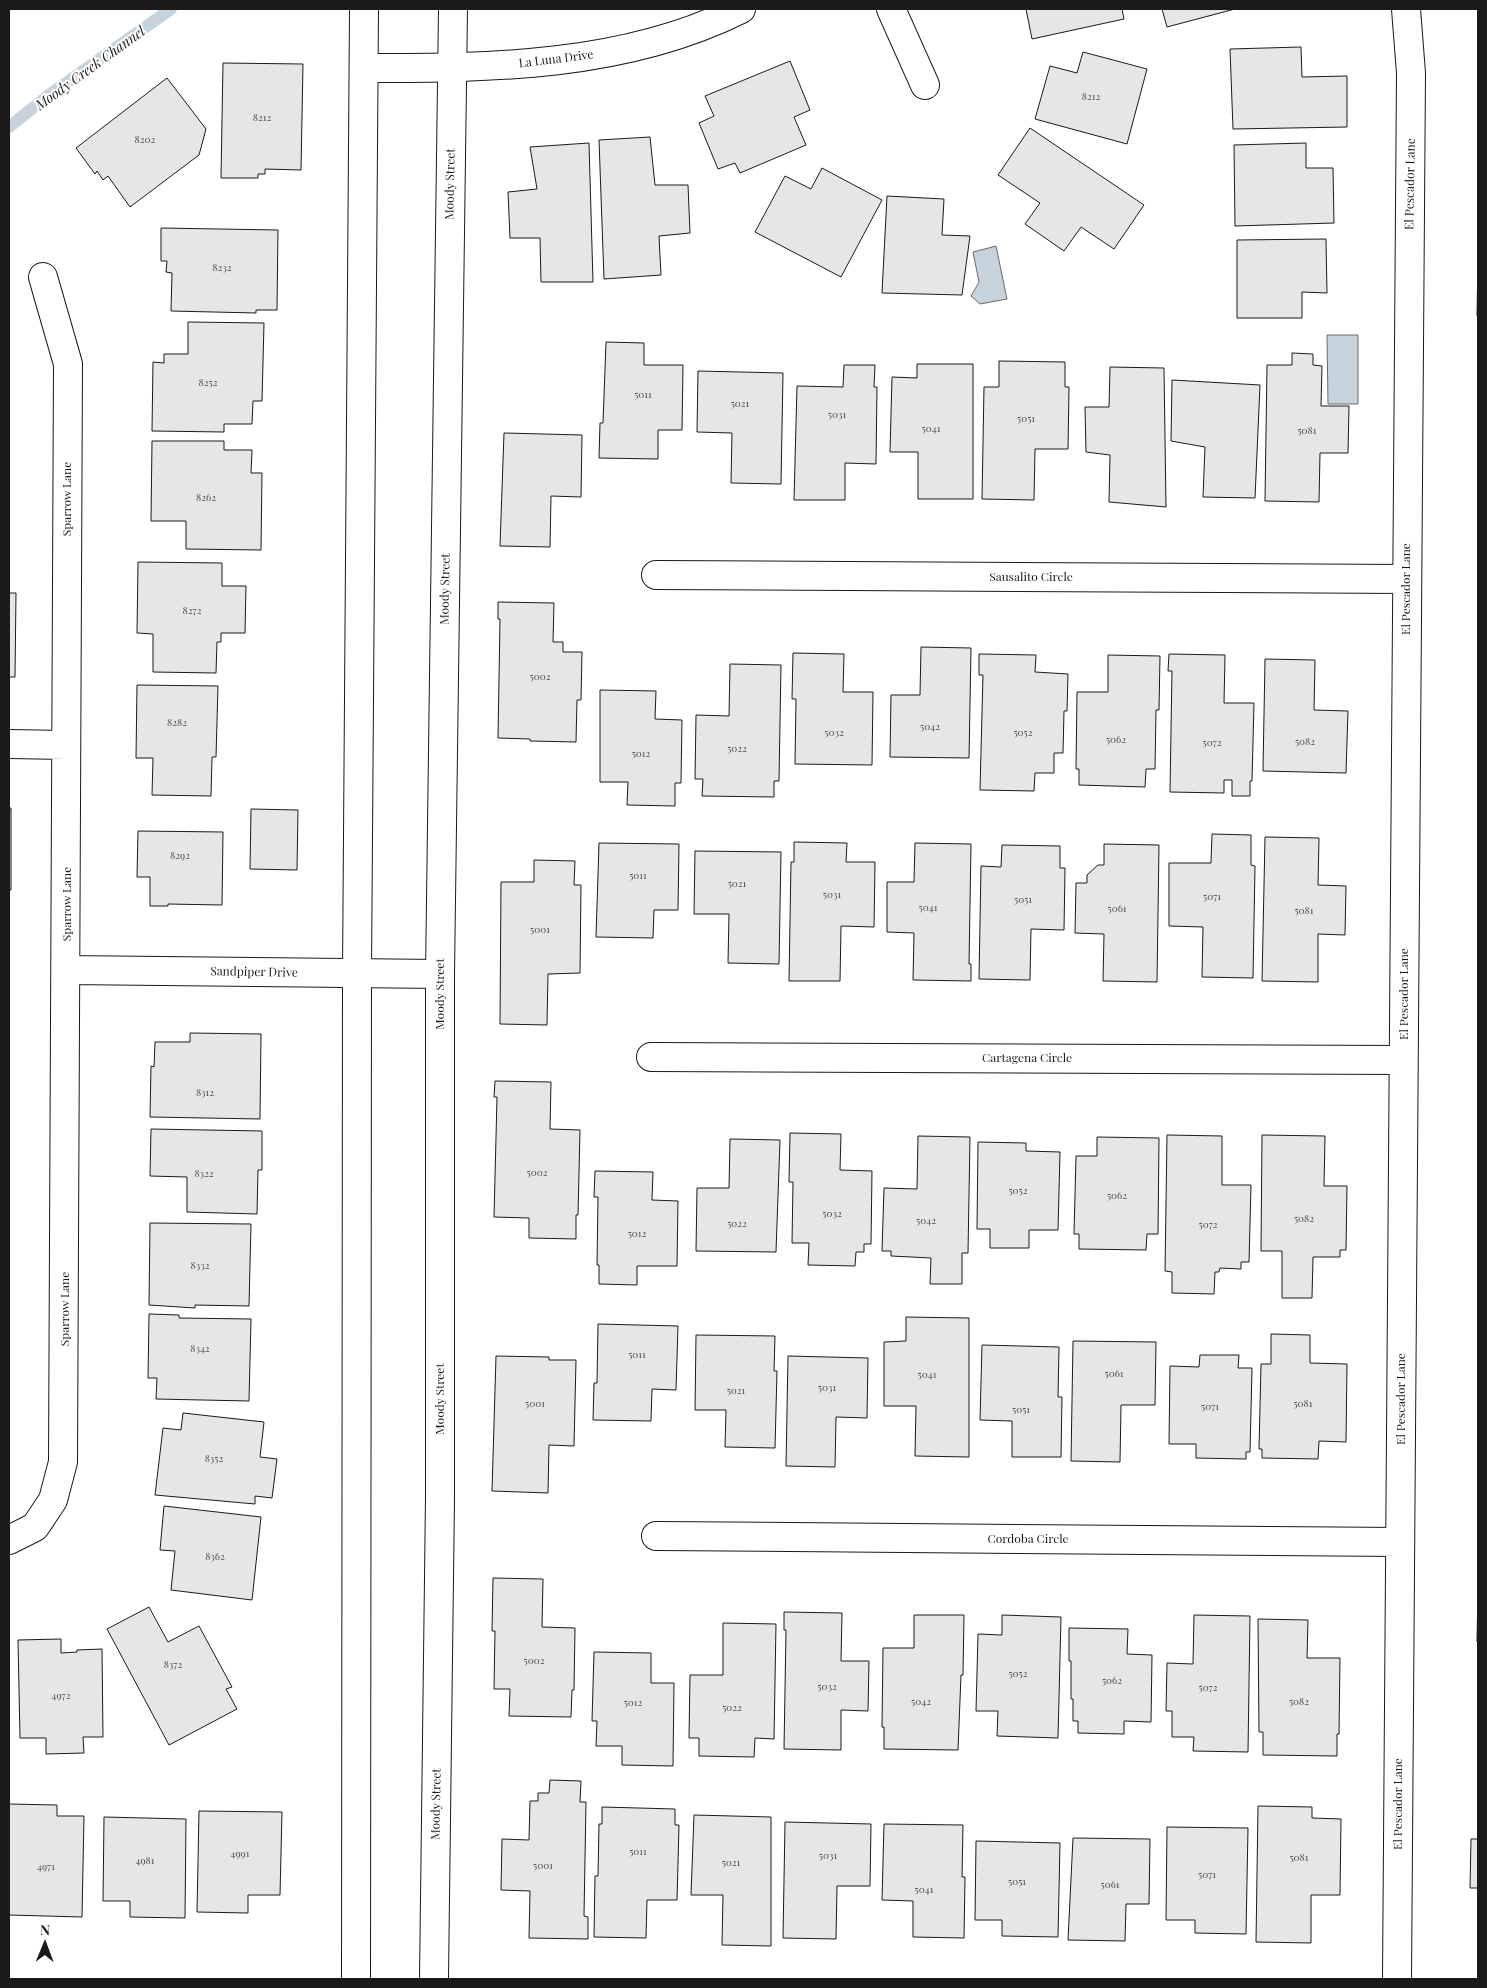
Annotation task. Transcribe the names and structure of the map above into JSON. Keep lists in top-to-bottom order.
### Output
{
  "streets": {
    "street": [
      "La Luna Drive",
      "Moody Street",
      "El Pescador Lane",
      "Sparrow Lane",
      "Sausalito Circle",
      "Sandpiper Drive",
      "Cartagena Circle",
      "Cordoba Circle"
    ]
  },
  "crossings": [
    ["La Luna Drive", "Moody Street"],
    ["Moody Street", "Sandpiper Drive"],
    ["El Pescador Lane", "Sausalito Circle"],
    ["El Pescador Lane", "Cartagena Circle"],
    ["El Pescador Lane", "Cordoba Circle"],
    ["Sparrow Lane", "Sandpiper Drive"]
  ],
  "water": ["Moody Creek Channel"],
  "house_numbers": [
    "8212",
    "8212",
    "8202",
    "8232",
    "8252",
    "5011",
    "5021",
    "5031",
    "5051",
    "5041",
    "5081",
    "8262",
    "8272",
    "5002",
    "8282",
    "5042",
    "5032",
    "5052",
    "5062",
    "5082",
    "5072",
    "5022",
    "5012",
    "8292",
    "5011",
    "5021",
    "5031",
    "5071",
    "5051",
    "5041",
    "5061",
    "5081",
    "5001",
    "8312",
    "5002",
    "8322",
    "5052",
    "5062",
    "5032",
    "5082",
    "5042",
    "5022",
    "5072",
    "5012",
    "8332",
    "8342",
    "5011",
    "5061",
    "5041",
    "5031",
    "5021",
    "5001",
    "5081",
    "5071",
    "5051",
    "8352",
    "8362",
    "5002",
    "8372",
    "5052",
    "5062",
    "5032",
    "5072",
    "4972",
    "5042",
    "5082",
    "5012",
    "5022",
    "5011",
    "4991",
    "5031",
    "5081",
    "4981",
    "5021",
    "5001",
    "4971",
    "5071",
    "5051",
    "5061",
    "5041"
  ],
  "north": "top"
}
